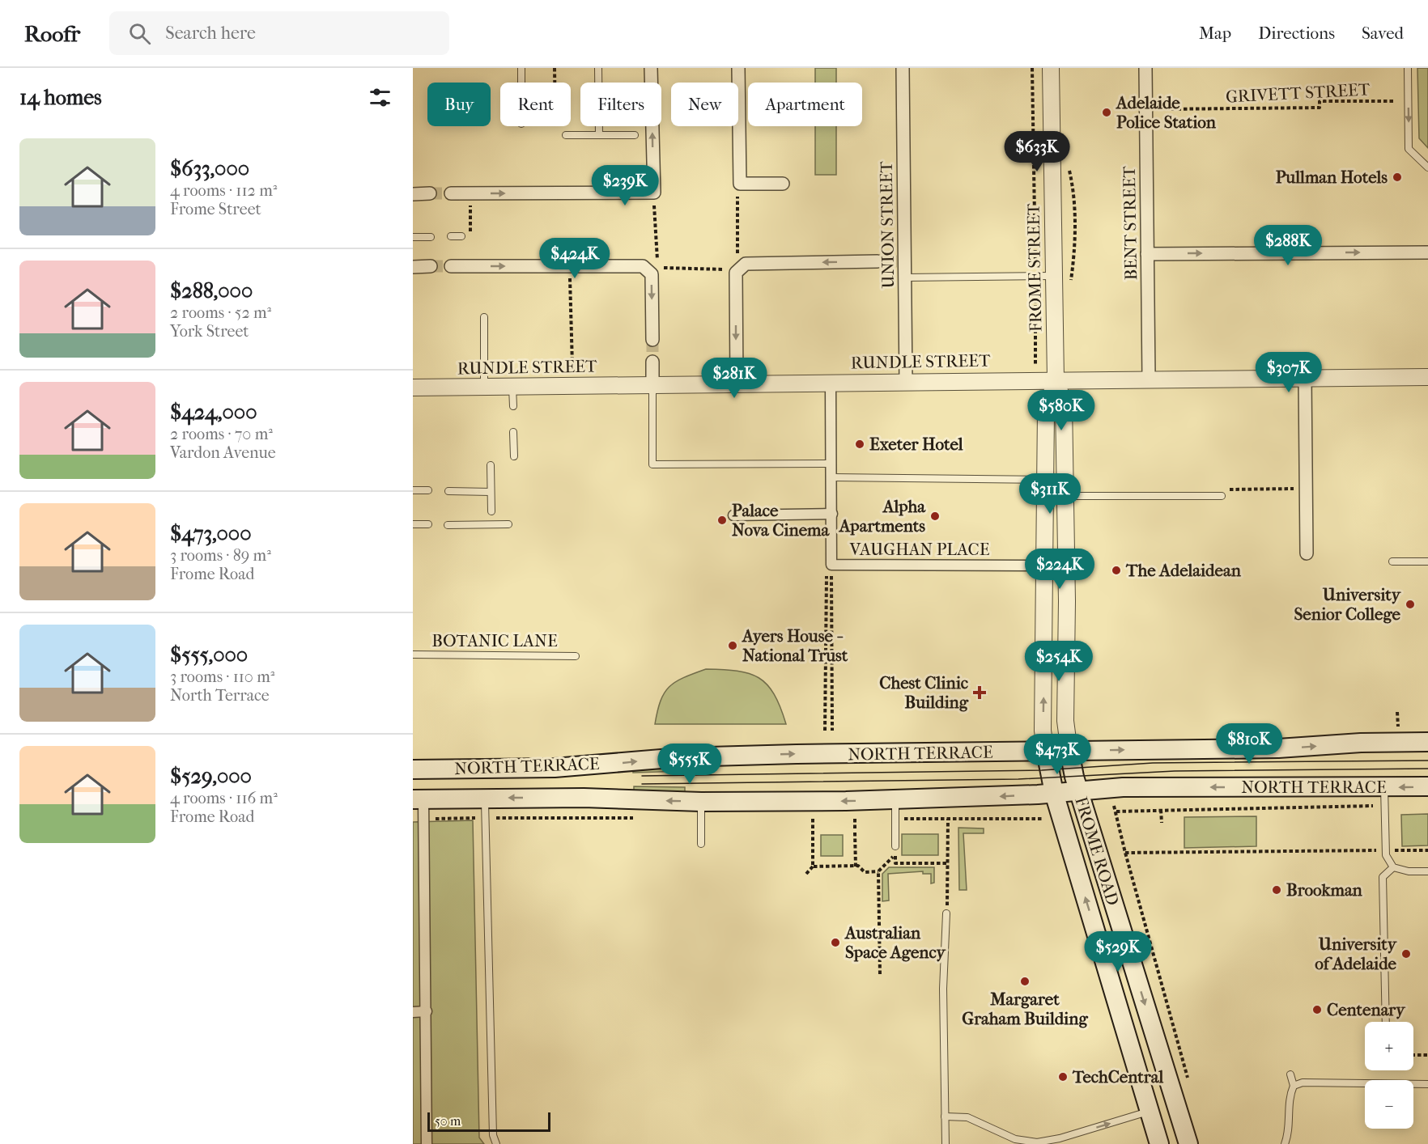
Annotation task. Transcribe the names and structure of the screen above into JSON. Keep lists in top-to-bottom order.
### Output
{
  "streets": {
    "main road": ["NORTH TERRACE", "FROME ROAD"],
    "street": [
      "BENT STREET",
      "UNION STREET",
      "FROME STREET",
      "RUNDLE STREET",
      "VAUGHAN PLACE"
    ],
    "lane": ["BOTANIC LANE"],
    "path": ["GRIVETT STREET"]
  },
  "crossings": [
    ["GRIVETT STREET", "BENT STREET"],
    ["BENT STREET", "RUNDLE STREET"],
    ["UNION STREET", "RUNDLE STREET"],
    ["FROME STREET", "RUNDLE STREET"],
    ["FROME STREET", "VAUGHAN PLACE"],
    ["FROME STREET", "NORTH TERRACE"],
    ["FROME STREET", "FROME ROAD"],
    ["RUNDLE STREET", "VAUGHAN PLACE"],
    ["NORTH TERRACE", "FROME ROAD"]
  ],
  "places": {
    "other": [
      "Adelaide Police Station",
      "Pullman Hotels",
      "Exeter Hotel",
      "Alpha Apartments",
      "Palace Nova Cinema",
      "The Adelaidean",
      "University Senior College",
      "Ayers House - National Trust",
      "Brookman",
      "Australian Space Agency",
      "University of Adelaide",
      "Margaret Graham Building",
      "Centenary",
      "TechCentral"
    ],
    "health": ["Chest Clinic Building"]
  },
  "scale_bar": "50 m",
  "page": {
    "header": "Roofr",
    "search": "Search here",
    "nav": ["Map", "Directions", "Saved"],
    "heading": "14 homes",
    "chip": [
      "Buy",
      "Rent",
      "Filters",
      "New",
      "Apartment"
    ],
    "list": [
      {
        "name": "$633,000",
        "note": "4 rooms · 112 m² · Frome Street"
      },
      {
        "name": "$288,000",
        "note": "2 rooms · 52 m² · York Street"
      },
      {
        "name": "$424,000",
        "note": "2 rooms · 70 m² · Vardon Avenue"
      },
      {
        "name": "$473,000",
        "note": "3 rooms · 89 m² · Frome Road"
      },
      {
        "name": "$555,000",
        "note": "3 rooms · 110 m² · North Terrace"
      },
      {
        "name": "$529,000",
        "note": "4 rooms · 116 m² · Frome Road"
      }
    ],
    "price": [
      "$633K",
      "$239K",
      "$288K",
      "$424K",
      "$307K",
      "$281K",
      "$580K",
      "$311K",
      "$224K",
      "$254K",
      "$810K",
      "$473K",
      "$555K",
      "$529K"
    ],
    "map_buttons": ["+", "−"],
    "scale": "50 m"
  }
}
